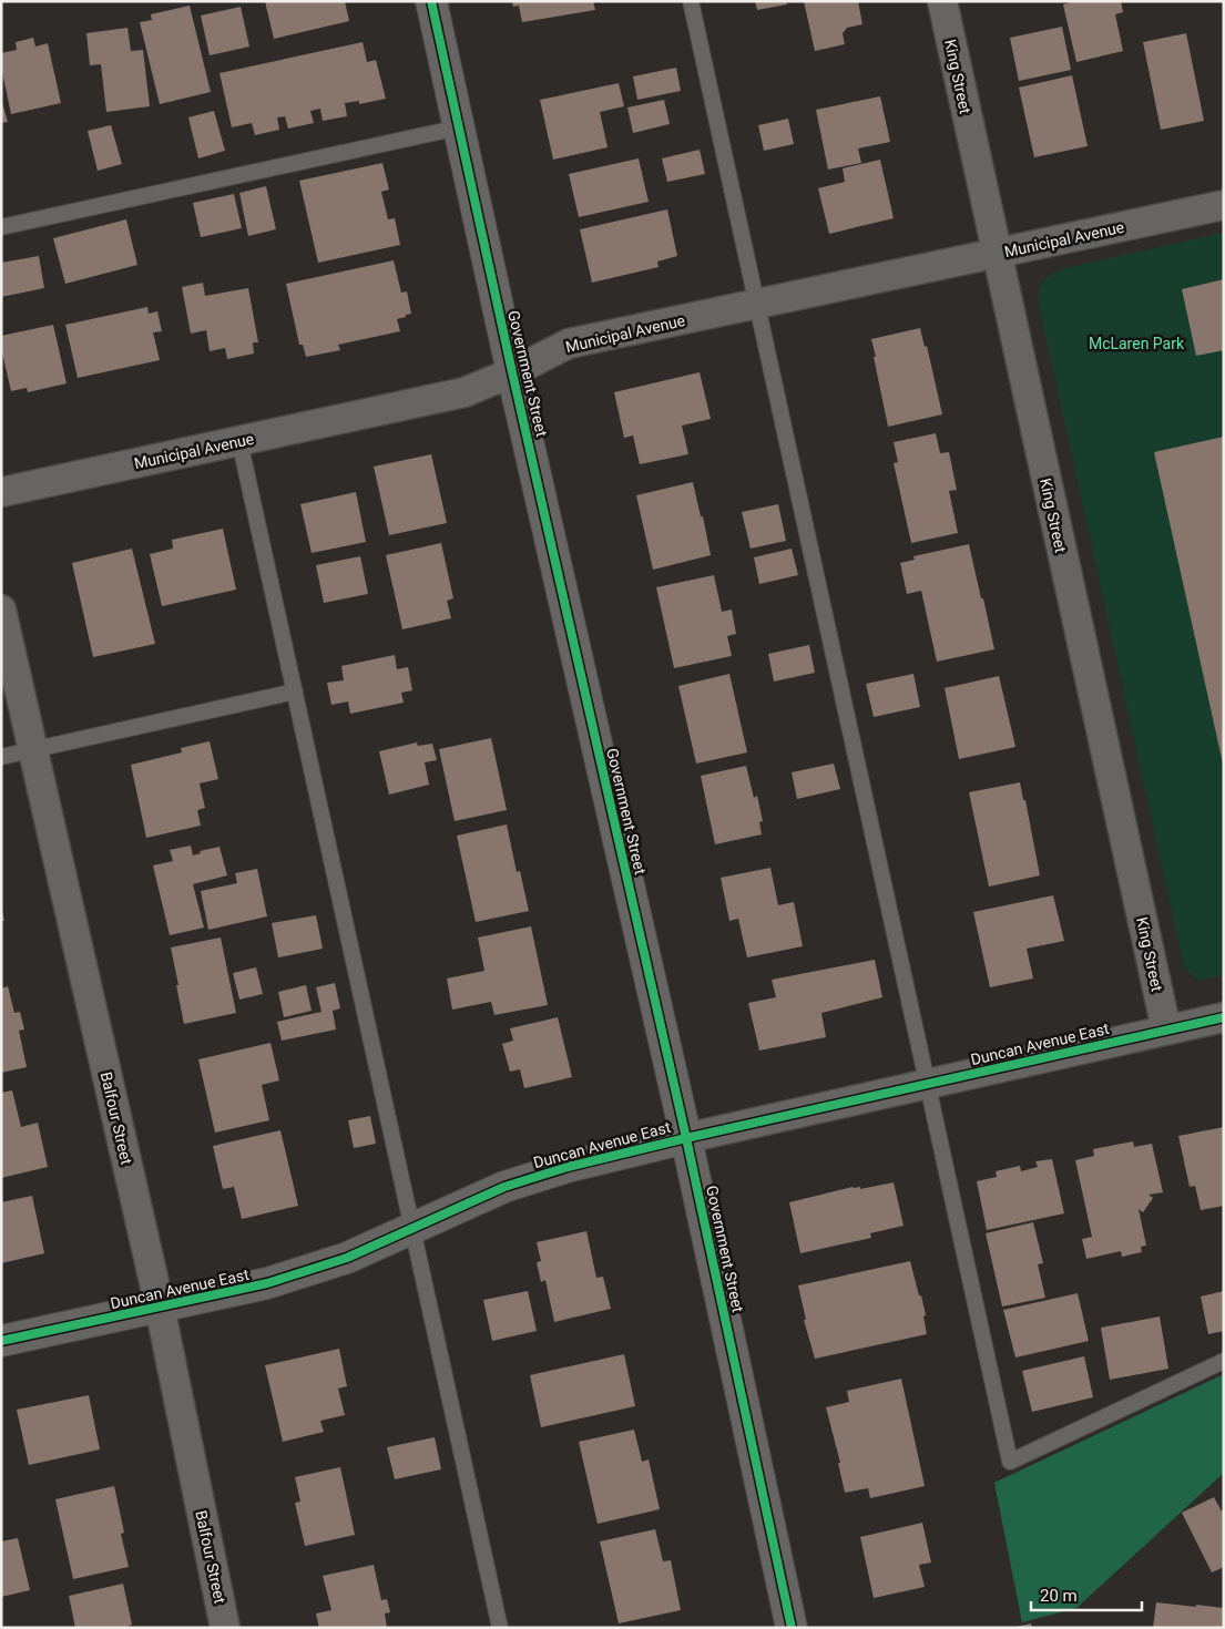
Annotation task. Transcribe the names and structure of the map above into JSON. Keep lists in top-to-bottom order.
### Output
{
  "streets": {
    "street": [
      "King Street",
      "Municipal Avenue",
      "Government Street",
      "Duncan Avenue East",
      "Balfour Street"
    ]
  },
  "crossings": [
    ["King Street", "Municipal Avenue"],
    ["King Street", "Duncan Avenue East"],
    ["Municipal Avenue", "Government Street"],
    ["Government Street", "Duncan Avenue East"],
    ["Duncan Avenue East", "Balfour Street"]
  ],
  "parks": ["McLaren Park"],
  "scale_bar": "20 m"
}
